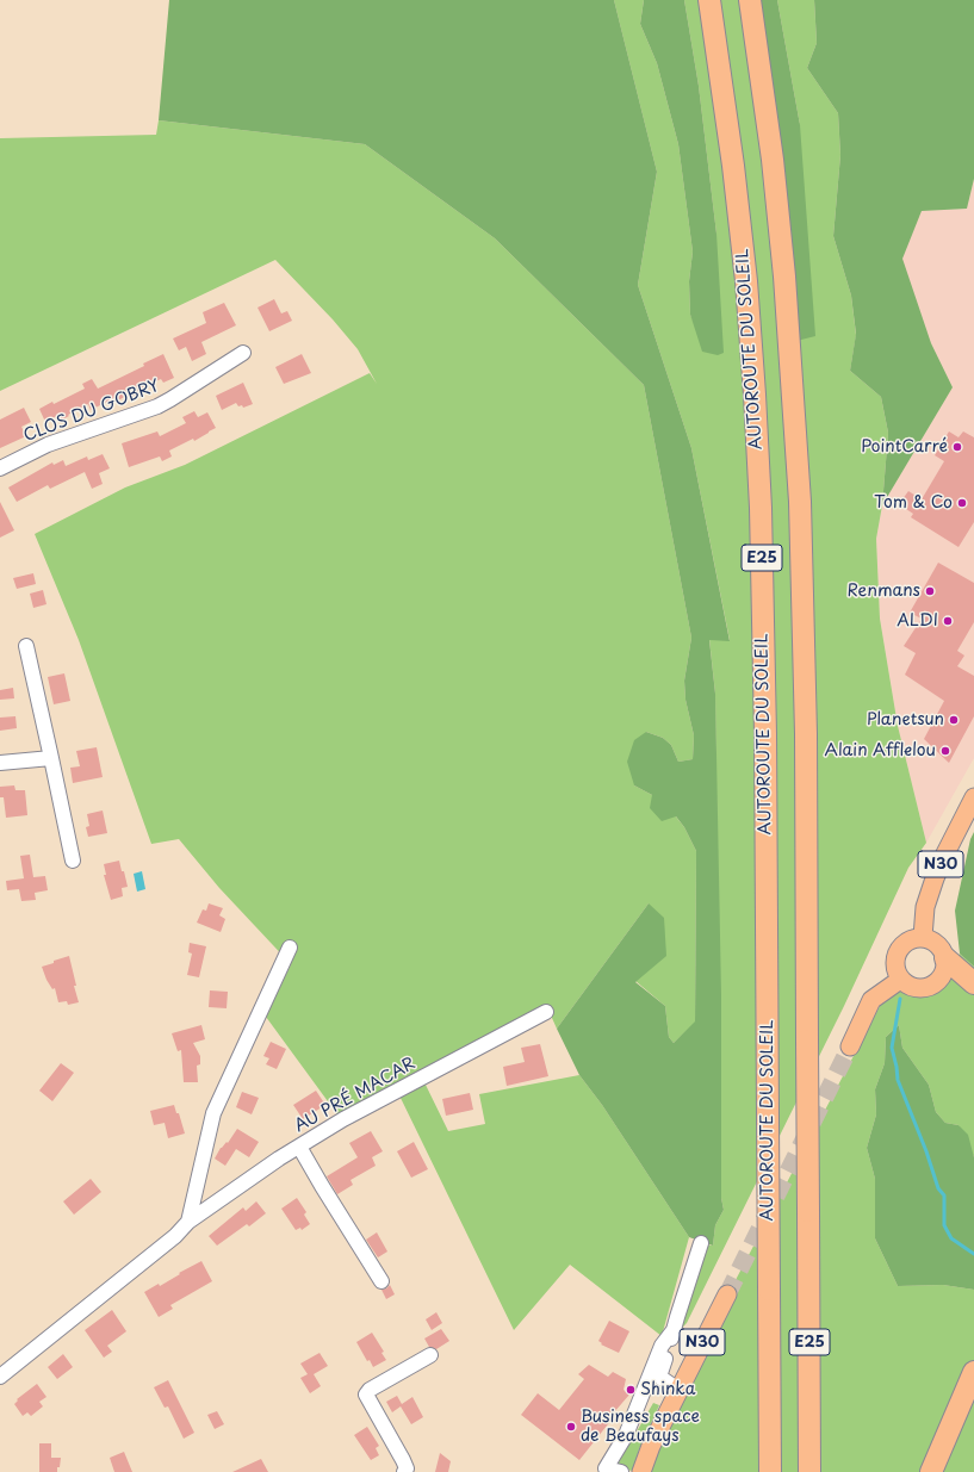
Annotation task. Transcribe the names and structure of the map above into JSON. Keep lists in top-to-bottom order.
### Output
{
  "streets": {
    "highway": ["AUTOROUTE DU SOLEIL", "E25"],
    "main road": ["N30"],
    "street": ["CLOS DU GOBRY", "AU PRÉ MACAR"]
  },
  "places": [
    "PointCarré",
    "Tom & Co",
    "Renmans",
    "ALDI",
    "Planetsun",
    "Alain Afflelou",
    "Shinka",
    "Business space de Beaufays"
  ]
}
